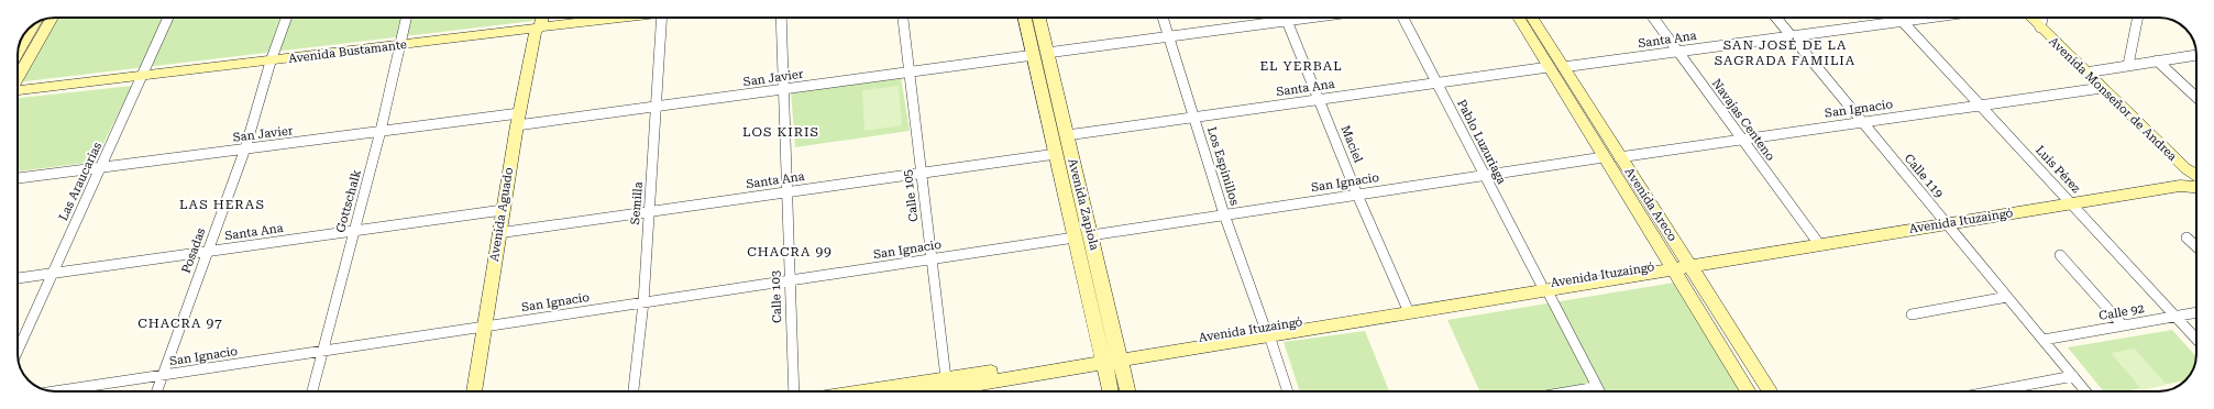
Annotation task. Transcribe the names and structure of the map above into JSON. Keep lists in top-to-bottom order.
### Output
{
  "streets": {
    "main road": [
      "Avenida Bustamante",
      "Avenida Monseñor de Andrea",
      "Avenida Zapiola",
      "Avenida Areco",
      "Avenida Aguado",
      "Avenida Ituzaingó"
    ],
    "street": [
      "Santa Ana",
      "San Javier",
      "San Ignacio",
      "Navajas Centeno",
      "Pablo Luzuriaga",
      "Maciel",
      "Los Espinillos",
      "Luis Pérez",
      "Calle 119",
      "Las Araucarias",
      "Calle 105",
      "Gottschalk",
      "Semilla",
      "Posadas",
      "Calle 103",
      "Calle 92"
    ]
  },
  "crossings": [
    ["Santa Ana", "Navajas Centeno"],
    ["Santa Ana", "Pablo Luzuriaga"],
    ["Santa Ana", "Maciel"],
    ["Santa Ana", "Los Espinillos"],
    ["Santa Ana", "Luis Pérez"],
    ["Santa Ana", "Calle 119"],
    ["Santa Ana", "Las Araucarias"],
    ["Santa Ana", "Calle 105"],
    ["Santa Ana", "Gottschalk"],
    ["Santa Ana", "Semilla"],
    ["Santa Ana", "Avenida Zapiola"],
    ["Santa Ana", "Avenida Areco"],
    ["Santa Ana", "Avenida Aguado"],
    ["Santa Ana", "Posadas"],
    ["Santa Ana", "Calle 103"],
    ["Avenida Bustamante", "Las Araucarias"],
    ["Avenida Bustamante", "Gottschalk"],
    ["Avenida Bustamante", "Avenida Aguado"],
    ["Avenida Bustamante", "Posadas"],
    ["San Javier", "Maciel"],
    ["San Javier", "Los Espinillos"],
    ["San Javier", "Las Araucarias"],
    ["San Javier", "Calle 105"],
    ["San Javier", "Gottschalk"],
    ["San Javier", "Semilla"],
    ["San Javier", "Avenida Zapiola"],
    ["San Javier", "Avenida Aguado"],
    ["San Javier", "Posadas"],
    ["San Javier", "Calle 103"],
    ["Avenida Monseñor de Andrea", "San Ignacio"],
    ["Avenida Monseñor de Andrea", "Avenida Ituzaingó"],
    ["San Ignacio", "Navajas Centeno"],
    ["San Ignacio", "Pablo Luzuriaga"],
    ["San Ignacio", "Maciel"],
    ["San Ignacio", "Los Espinillos"],
    ["San Ignacio", "Luis Pérez"],
    ["San Ignacio", "Calle 119"],
    ["San Ignacio", "Calle 105"],
    ["San Ignacio", "Gottschalk"],
    ["San Ignacio", "Semilla"],
    ["San Ignacio", "Avenida Zapiola"],
    ["San Ignacio", "Avenida Areco"],
    ["San Ignacio", "Avenida Aguado"],
    ["San Ignacio", "Posadas"],
    ["San Ignacio", "Calle 103"],
    ["Navajas Centeno", "Avenida Ituzaingó"],
    ["Pablo Luzuriaga", "Avenida Ituzaingó"],
    ["Maciel", "Avenida Ituzaingó"],
    ["Los Espinillos", "Avenida Ituzaingó"],
    ["Luis Pérez", "Avenida Ituzaingó"],
    ["Luis Pérez", "Calle 92"],
    ["Calle 119", "Avenida Ituzaingó"],
    ["Calle 119", "Calle 92"],
    ["Calle 105", "Avenida Ituzaingó"],
    ["Avenida Zapiola", "Avenida Ituzaingó"],
    ["Avenida Areco", "Avenida Ituzaingó"]
  ],
  "districts": [
    "SAN JOSÉ DE LA SAGRADA FAMILIA",
    "EL YERBAL",
    "LOS KIRIS",
    "LAS HERAS",
    "CHACRA 99",
    "CHACRA 97"
  ]
}
